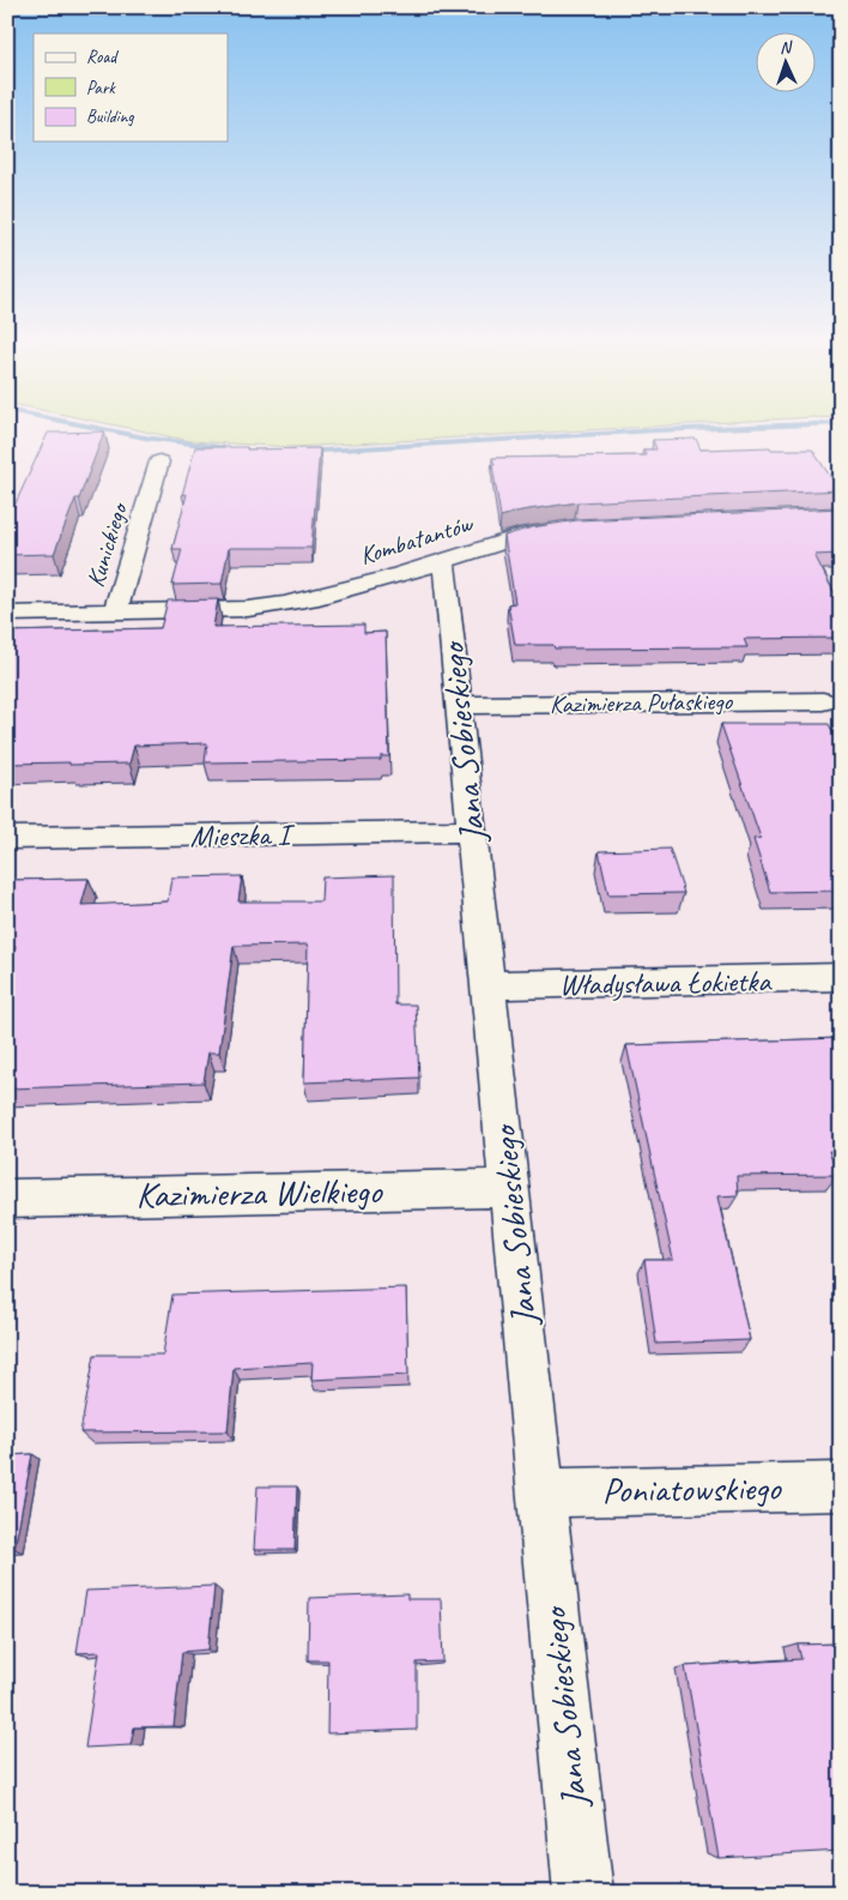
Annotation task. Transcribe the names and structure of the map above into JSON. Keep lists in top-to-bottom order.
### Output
{
  "streets": {
    "street": [
      "Kombatantów",
      "Kunickiego",
      "Kazimierza Pułaskiego",
      "Jana Sobieskiego",
      "Mieszka I",
      "Władysława Łokietka",
      "Kazimierza Wielkiego",
      "Poniatowskiego"
    ]
  },
  "crossings": [
    ["Kombatantów", "Kunickiego"],
    ["Kombatantów", "Jana Sobieskiego"],
    ["Kazimierza Pułaskiego", "Jana Sobieskiego"],
    ["Jana Sobieskiego", "Mieszka I"],
    ["Jana Sobieskiego", "Władysława Łokietka"],
    ["Jana Sobieskiego", "Kazimierza Wielkiego"],
    ["Jana Sobieskiego", "Poniatowskiego"]
  ],
  "legend": ["Road", "Park", "Building"],
  "north": "top"
}
